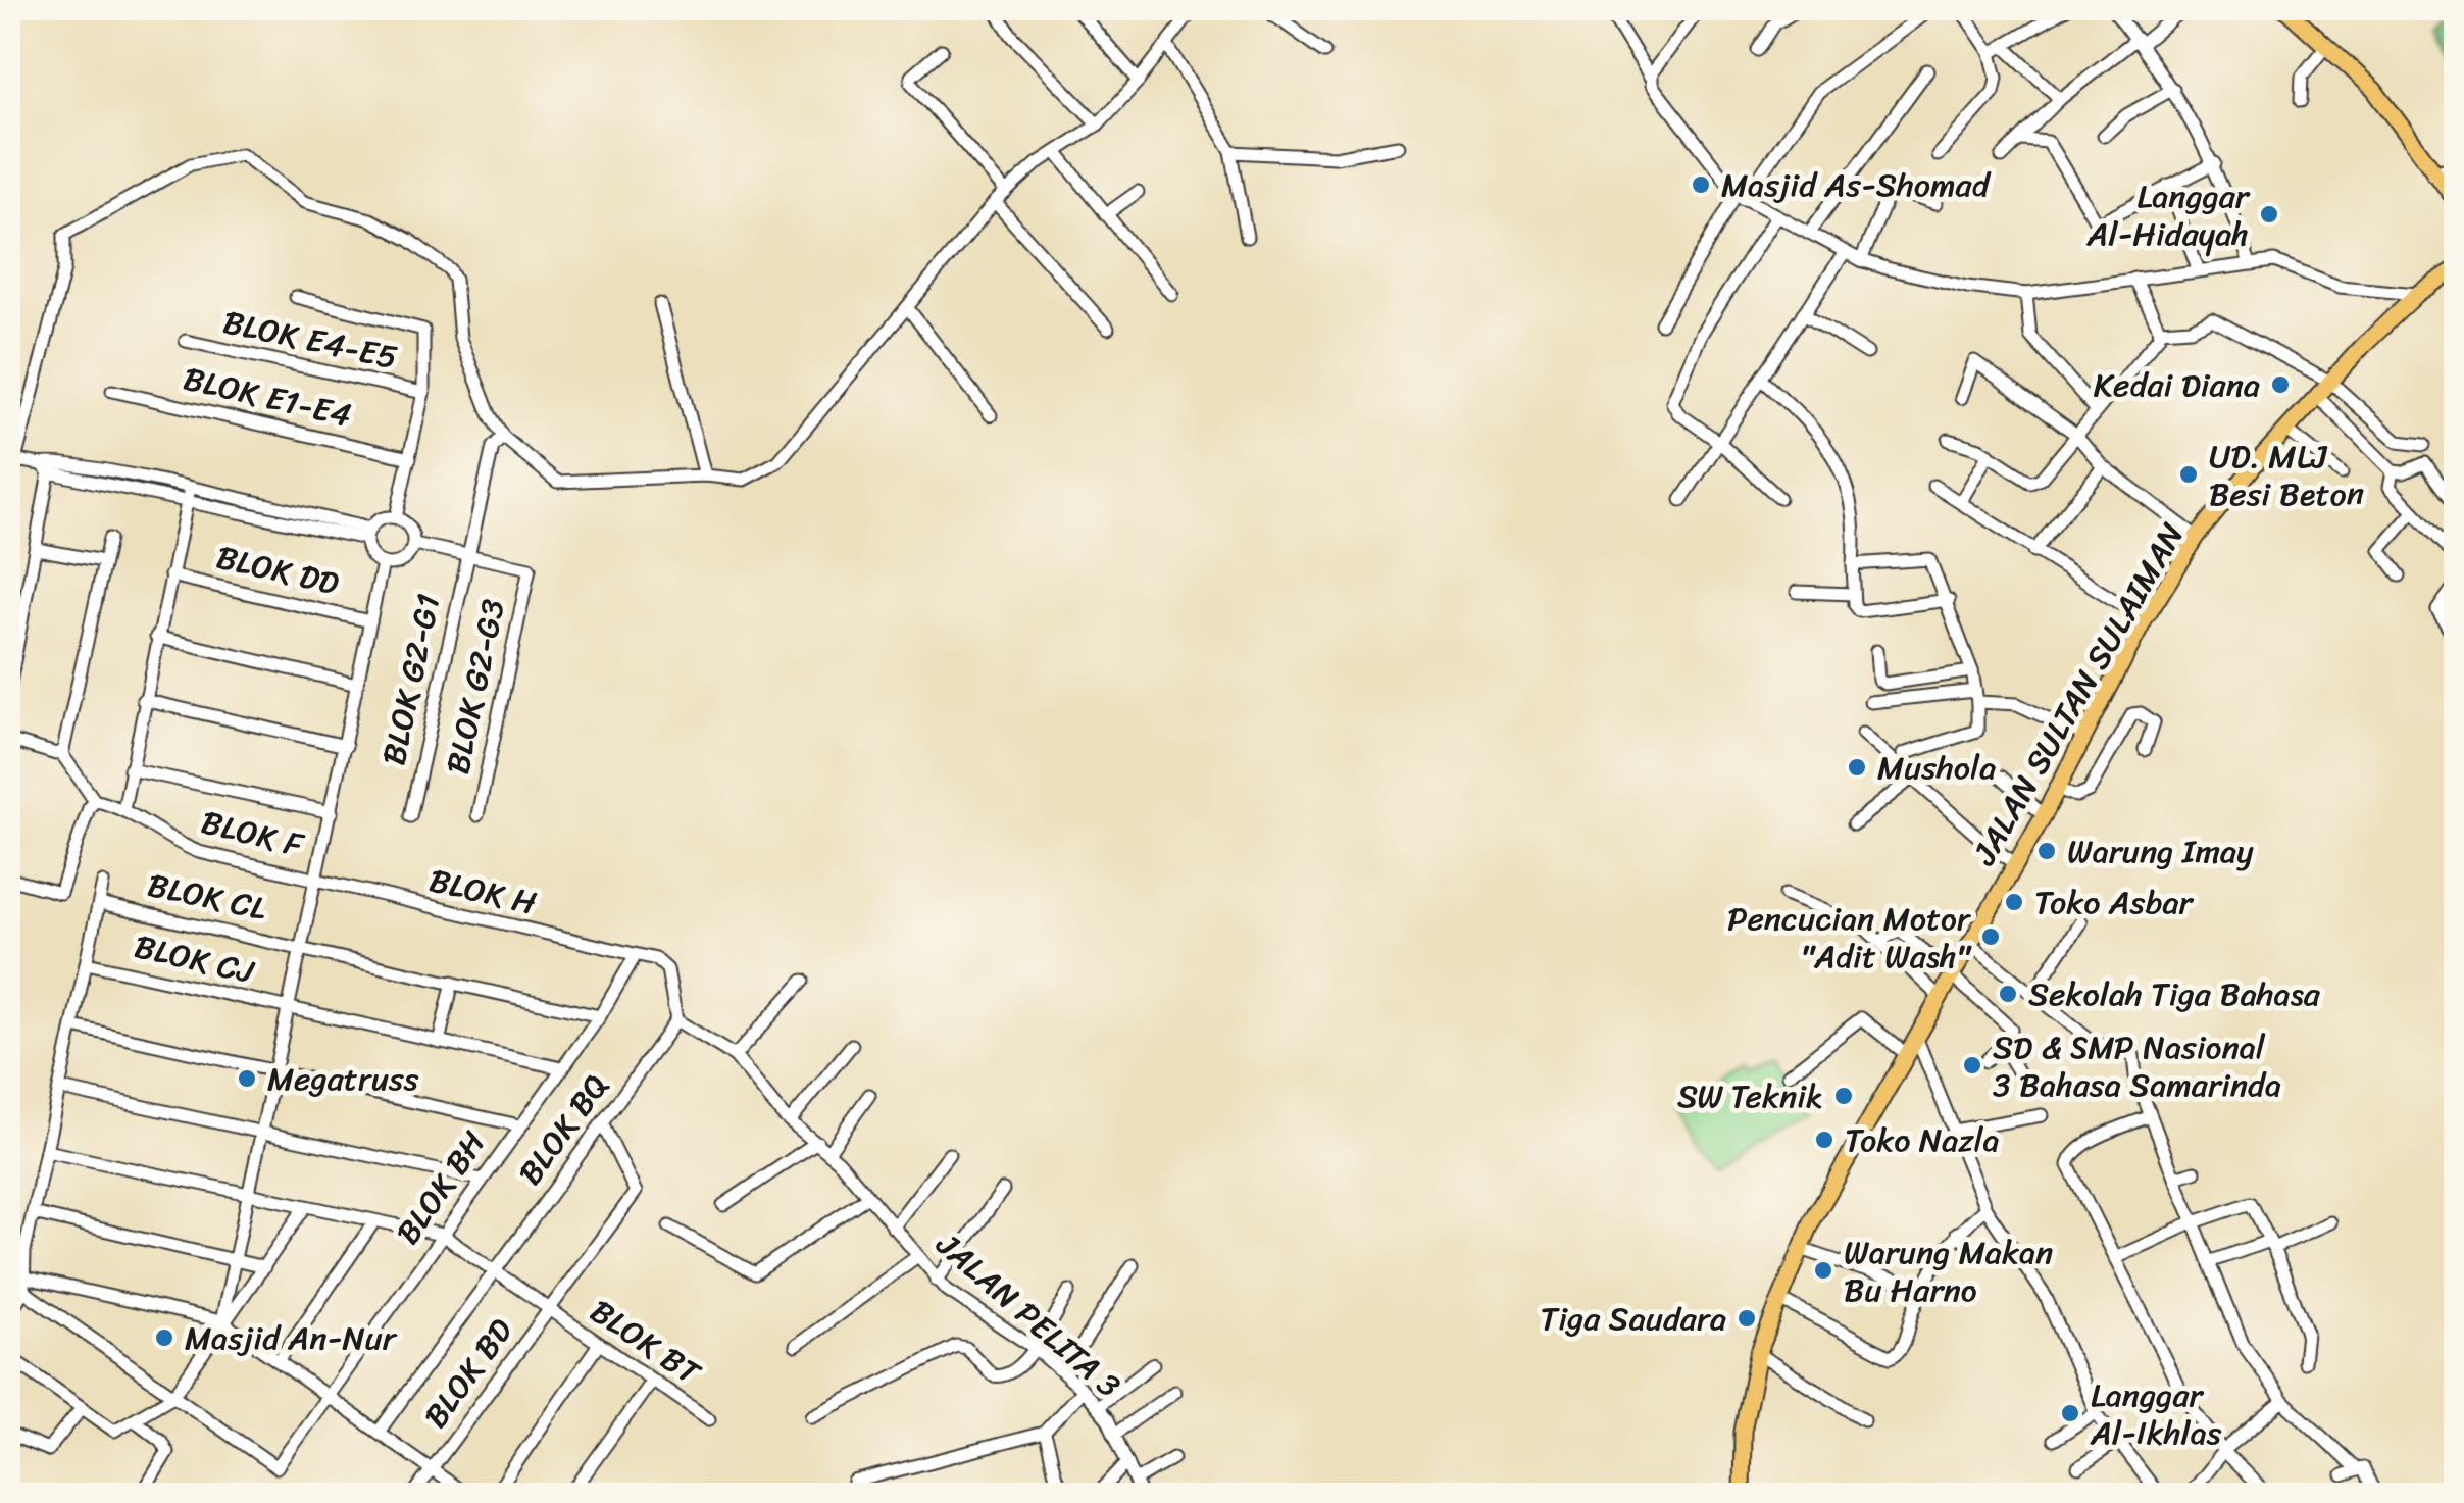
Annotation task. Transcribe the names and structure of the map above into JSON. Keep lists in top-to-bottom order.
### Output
{
  "streets": {
    "main road": ["JALAN SULTAN SULAIMAN"],
    "street": [
      "BLOK E4-E5",
      "BLOK E1-E4",
      "BLOK DD",
      "BLOK G2-G1",
      "BLOK G2-G3",
      "BLOK F",
      "BLOK H",
      "BLOK CL",
      "BLOK CJ",
      "BLOK BQ",
      "BLOK BH",
      "JALAN PELITA 3",
      "BLOK BT",
      "BLOK BD"
    ]
  },
  "crossings": [
    ["BLOK G2-G1", "BLOK G2-G3"],
    ["BLOK F", "BLOK H"],
    ["BLOK H", "BLOK BH"],
    ["BLOK CL", "BLOK BH"],
    ["BLOK CJ", "BLOK BH"],
    ["BLOK BQ", "JALAN PELITA 3"],
    ["BLOK BQ", "BLOK BT"],
    ["BLOK BQ", "BLOK BD"],
    ["BLOK BH", "BLOK BT"],
    ["BLOK BT", "BLOK BD"]
  ],
  "places": [
    "Masjid As-Shomad",
    "Langgar Al-Hidayah",
    "Kedai Diana",
    "UD. MLJ Besi Beton",
    "Mushola",
    "Warung Imay",
    "Toko Asbar",
    "Pencucian Motor \"Adit Wash\"",
    "Sekolah Tiga Bahasa",
    "SD & SMP Nasional 3 Bahasa Samarinda",
    "Megatruss",
    "SW Teknik",
    "Toko Nazla",
    "Warung Makan Bu Harno",
    "Tiga Saudara",
    "Masjid An-Nur",
    "Langgar Al-Ikhlas"
  ]
}
